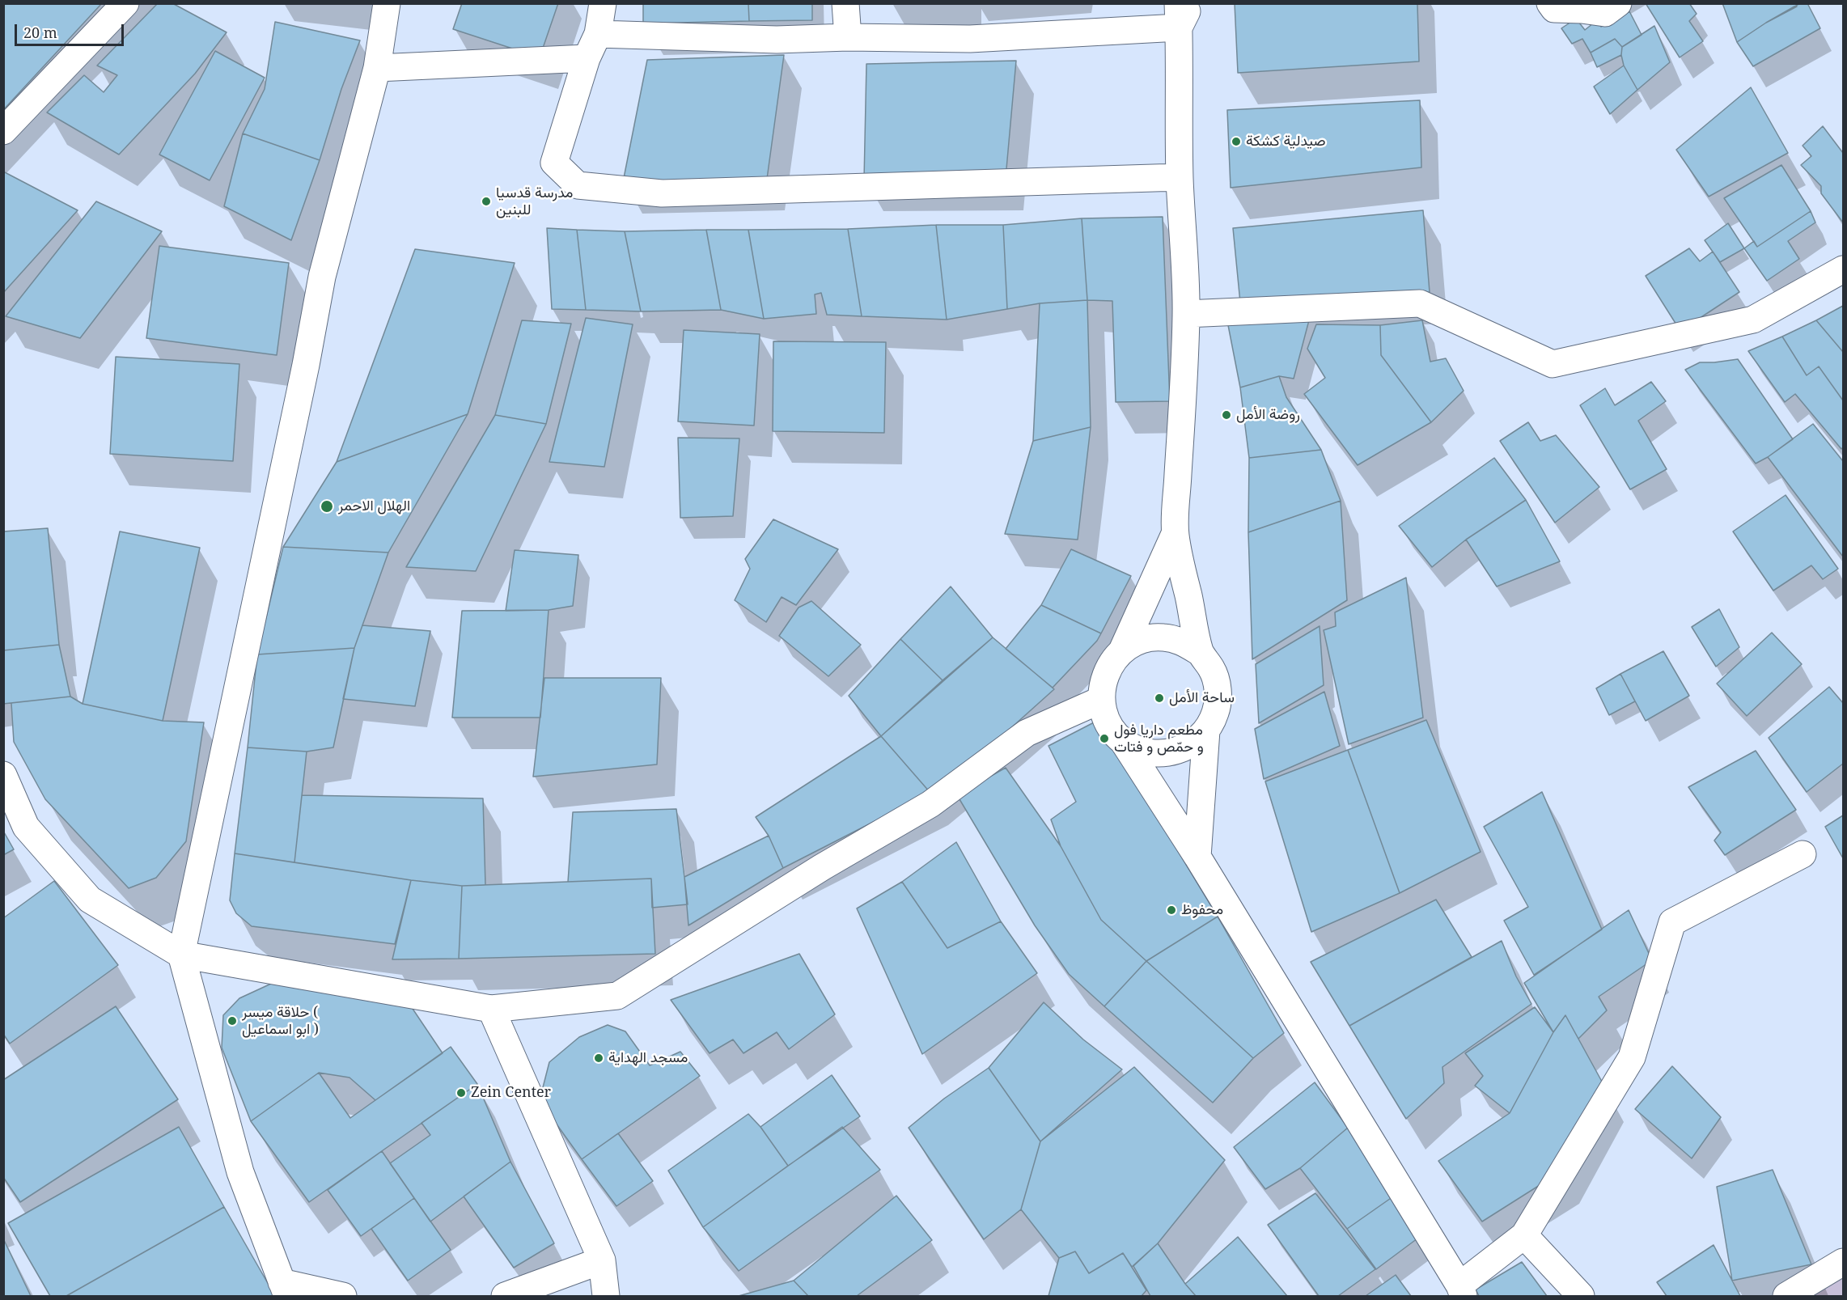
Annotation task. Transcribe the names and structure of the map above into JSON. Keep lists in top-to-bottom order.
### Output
{
  "places": [
    "صيدلية كشكة",
    "مدرسة قدسيا للبنين",
    "روضة الأمل",
    "الهلال الاحمر",
    "ساحة الأمل",
    "مطعم داريا فول و حمّص و فتات",
    "محفوظ",
    "حلاقة ميسر ( ابو اسماعيل )",
    "مسجد الهداية",
    "Zein Center"
  ],
  "scale_bar": "20 m"
}
